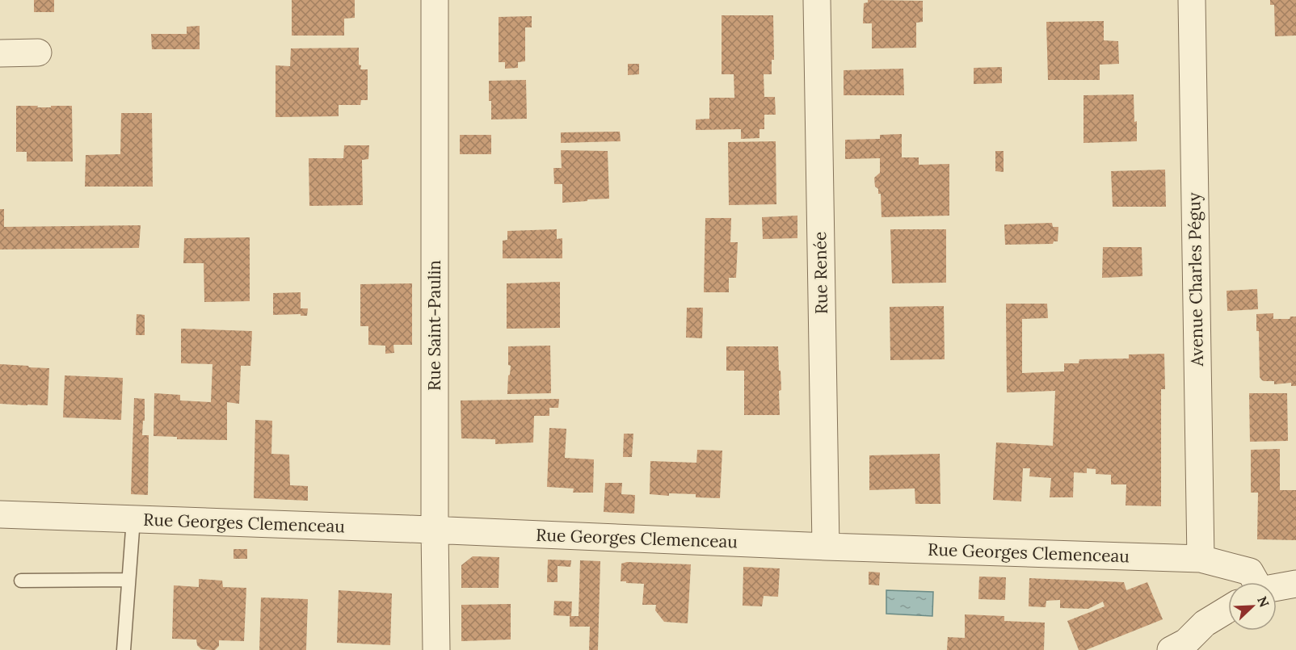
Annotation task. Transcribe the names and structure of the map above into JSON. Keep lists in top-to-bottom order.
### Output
{
  "streets": {
    "street": [
      "Rue Renée",
      "Avenue Charles Péguy",
      "Rue Saint-Paulin",
      "Rue Georges Clemenceau"
    ]
  },
  "crossings": [
    ["Rue Renée", "Rue Georges Clemenceau"],
    ["Avenue Charles Péguy", "Rue Georges Clemenceau"],
    ["Rue Saint-Paulin", "Rue Georges Clemenceau"]
  ],
  "north": "top right"
}
